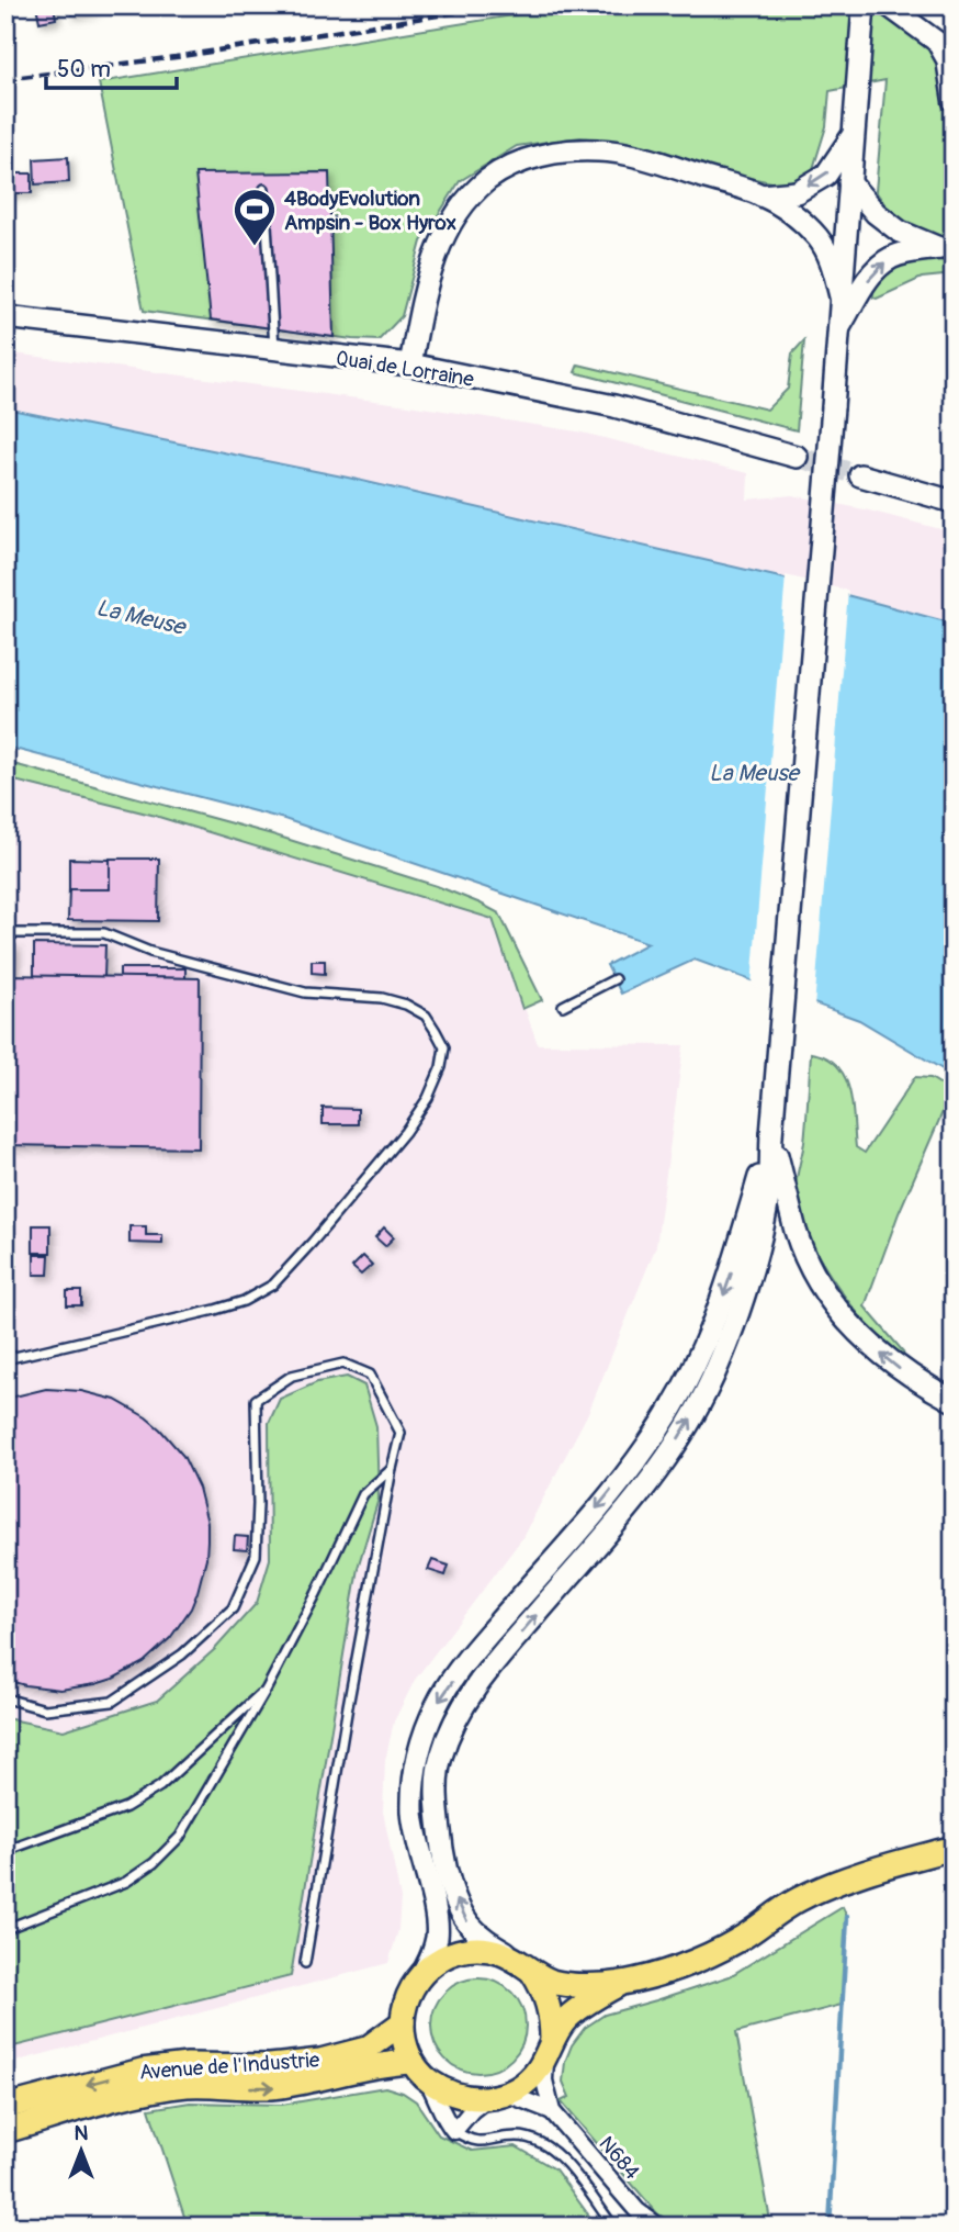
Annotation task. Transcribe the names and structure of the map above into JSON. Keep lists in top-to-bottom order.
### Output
{
  "streets": {
    "main road": ["Quai de Lorraine", "Avenue de l'Industrie"],
    "street": ["N684"]
  },
  "crossings": [
    ["Avenue de l'Industrie", "N684"]
  ],
  "water": ["La Meuse"],
  "places": {
    "sports": ["4BodyEvolution Ampsin - Box Hyrox"]
  },
  "scale_bar": "50 m",
  "north": "top"
}
